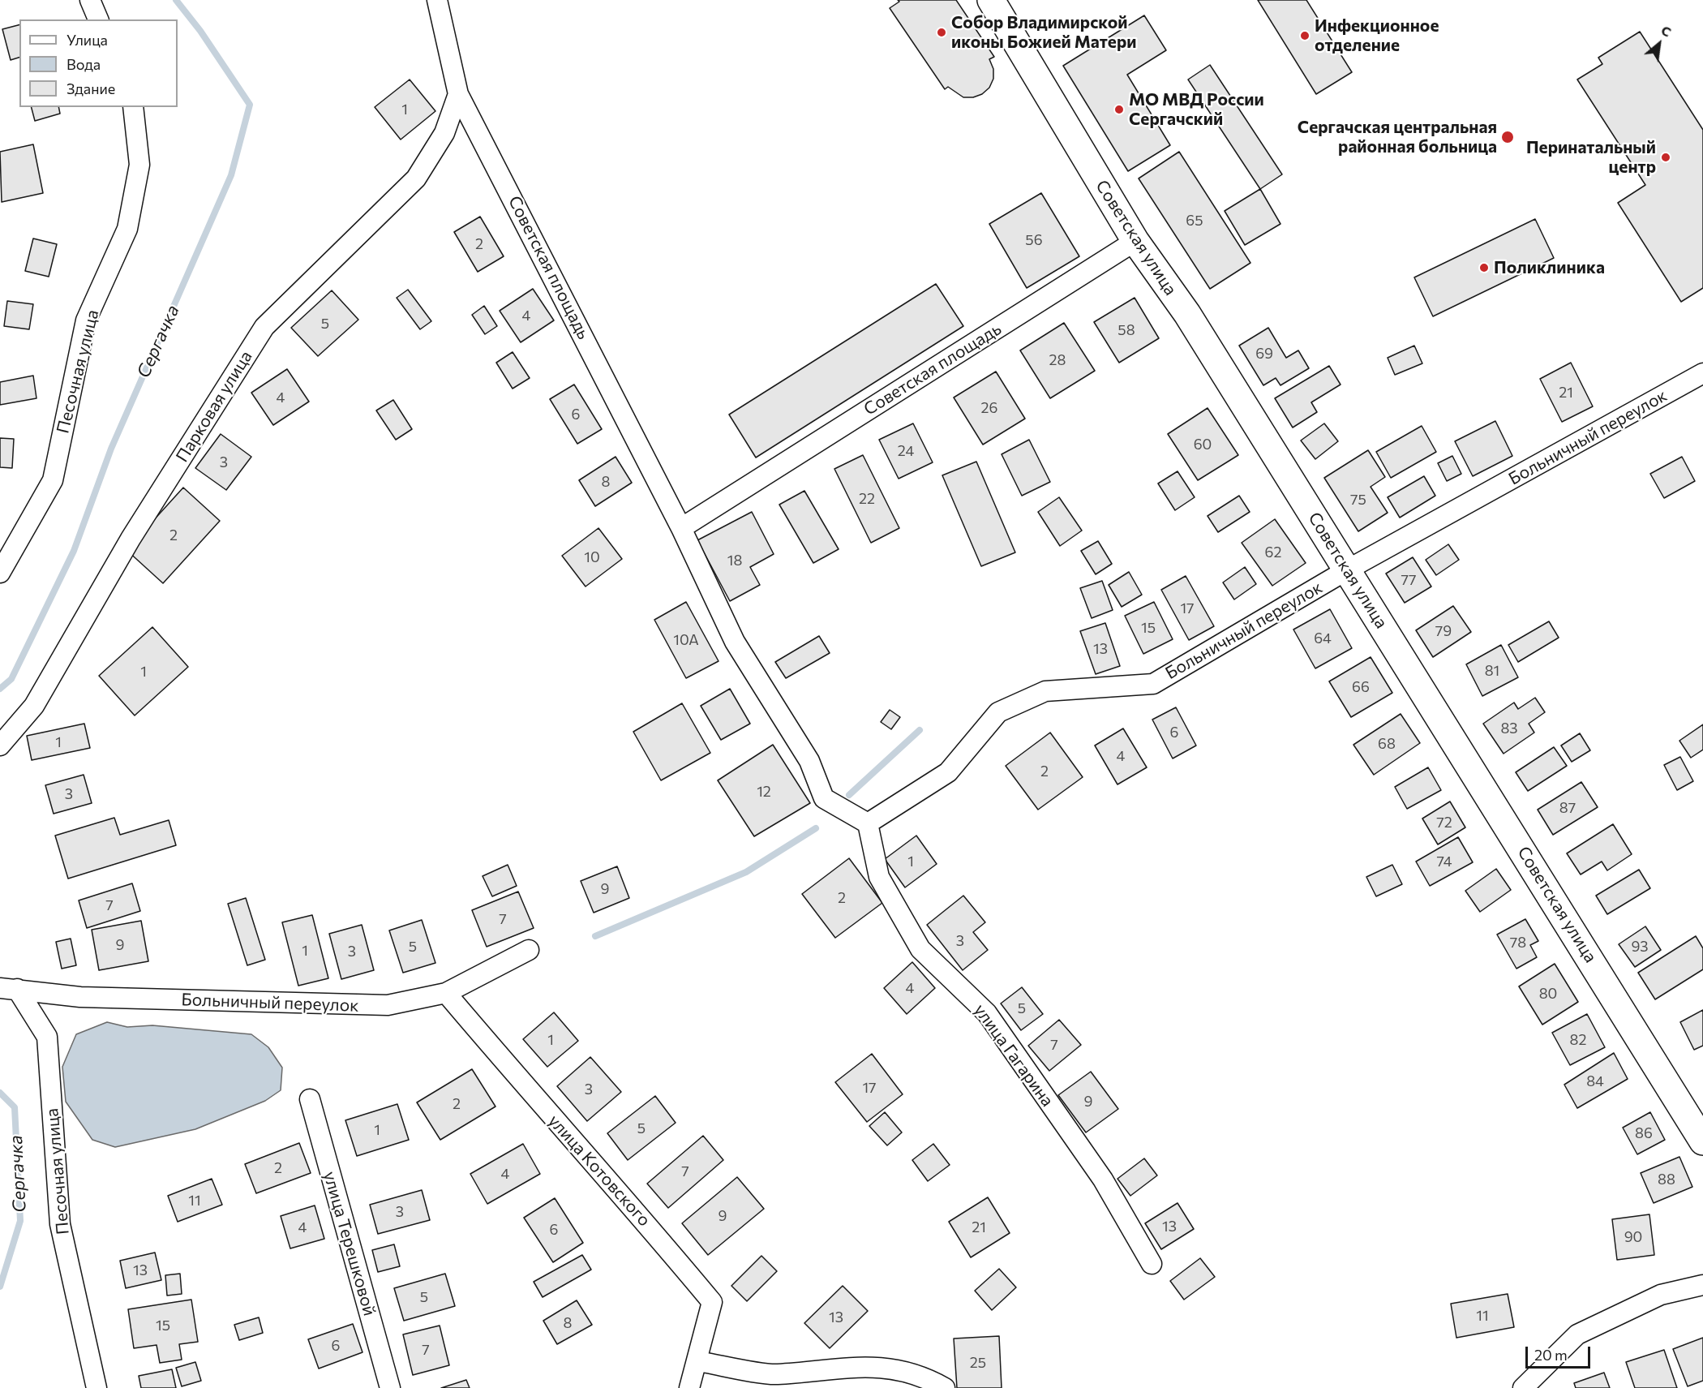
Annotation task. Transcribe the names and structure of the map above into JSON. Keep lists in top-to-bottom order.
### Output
{
  "streets": {
    "main road": ["Советская улица"],
    "street": [
      "Советская площадь",
      "Песочная улица",
      "Парковая улица",
      "Больничный переулок",
      "улица Гагарина",
      "улица Котовского",
      "улица Терешковой"
    ]
  },
  "crossings": [
    ["Советская улица", "Советская площадь"],
    ["Советская улица", "Больничный переулок"],
    ["Советская площадь", "Парковая улица"],
    ["Советская площадь", "Больничный переулок"],
    ["Советская площадь", "улица Гагарина"],
    ["Песочная улица", "Больничный переулок"],
    ["Больничный переулок", "улица Гагарина"],
    ["Больничный переулок", "улица Котовского"]
  ],
  "water": ["Сергачка"],
  "places": [
    "Собор Владимирской иконы Божией Матери",
    "Инфекционное отделение",
    "МО МВД России Сергачский",
    "Сергачская центральная районная больница",
    "Перинатальный центр",
    "Поликлиника"
  ],
  "house_numbers": [
    "1",
    "65",
    "56",
    "2",
    "4",
    "5",
    "58",
    "69",
    "28",
    "21",
    "4",
    "26",
    "6",
    "60",
    "24",
    "3",
    "8",
    "22",
    "75",
    "2",
    "62",
    "10",
    "18",
    "77",
    "17",
    "15",
    "79",
    "64",
    "10А",
    "13",
    "81",
    "1",
    "66",
    "83",
    "6",
    "1",
    "68",
    "4",
    "2",
    "12",
    "3",
    "87",
    "72",
    "1",
    "74",
    "9",
    "2",
    "7",
    "7",
    "3",
    "78",
    "9",
    "5",
    "93",
    "1",
    "3",
    "4",
    "80",
    "5",
    "1",
    "82",
    "7",
    "84",
    "17",
    "3",
    "9",
    "2",
    "5",
    "1",
    "86",
    "2",
    "7",
    "4",
    "88",
    "11",
    "3",
    "9",
    "13",
    "4",
    "21",
    "6",
    "90",
    "13",
    "5",
    "11",
    "13",
    "8",
    "15",
    "6",
    "7",
    "25"
  ],
  "legend": ["Улица", "Вода", "Здание"],
  "scale_bar": "20 m",
  "north": "top right"
}
